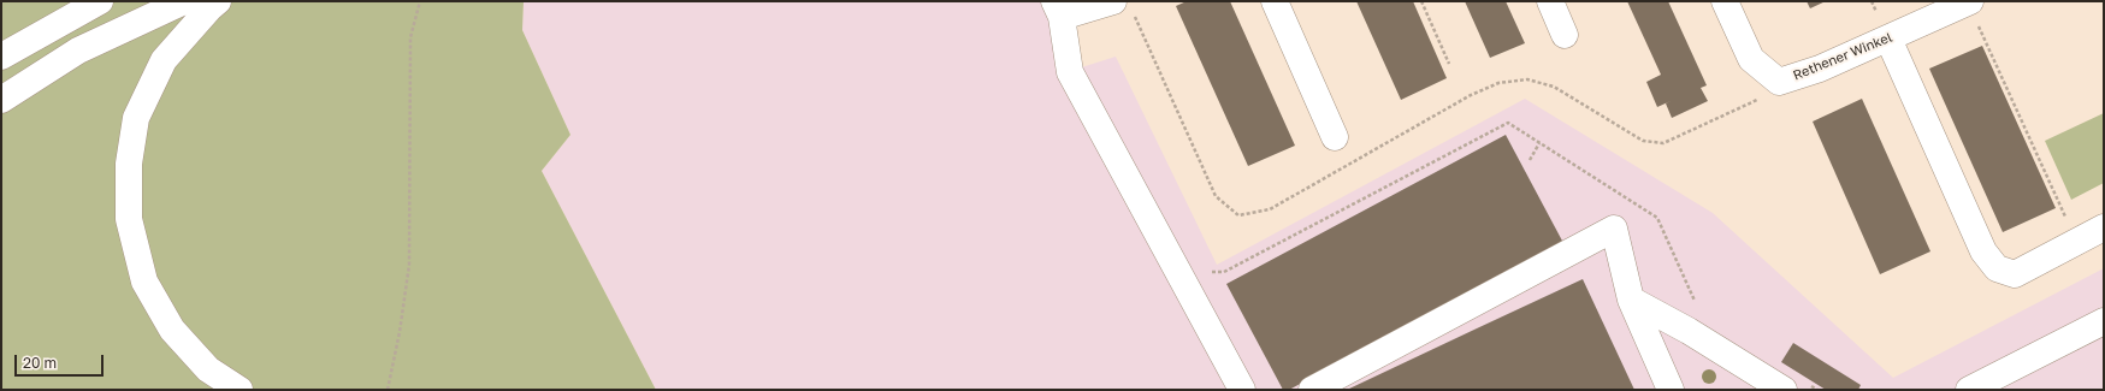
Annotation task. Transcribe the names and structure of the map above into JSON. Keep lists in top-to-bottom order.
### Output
{
  "streets": {
    "main road": ["Rethener Winkel"]
  },
  "scale_bar": "20 m"
}
